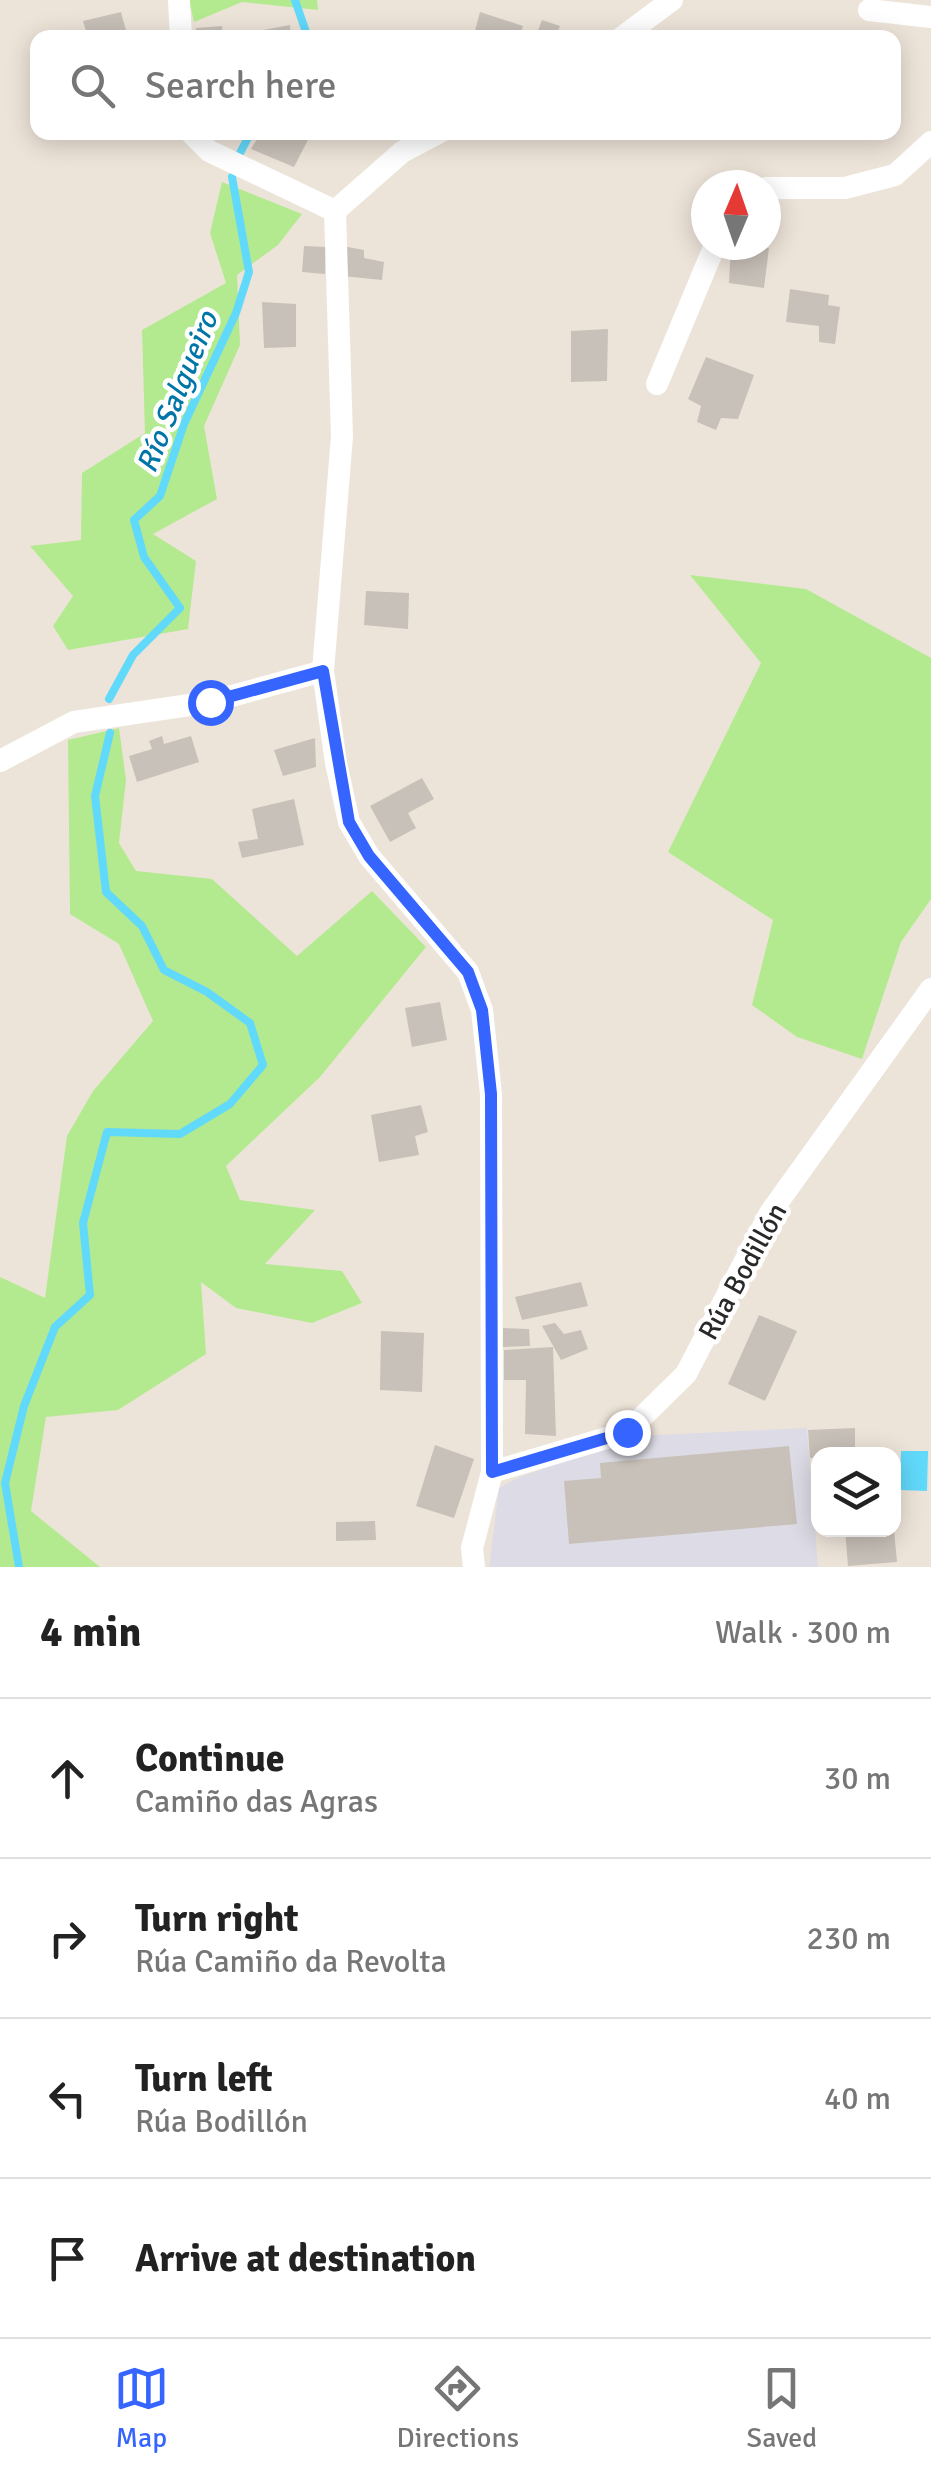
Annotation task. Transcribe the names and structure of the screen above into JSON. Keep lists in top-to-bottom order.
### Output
{
  "streets": {
    "street": ["Rúa Bodillón"]
  },
  "water": ["Río Salgueiro"],
  "north": "top",
  "page": {
    "search": "Search here",
    "heading": ["4 min", "Walk · 300 m"],
    "list": [
      ["Continue", "Camiño das Agras", "30 m"],
      ["Turn right", "Rúa Camiño da Revolta", "230 m"],
      ["Turn left", "Rúa Bodillón", "40 m"],
      "Arrive at destination"
    ],
    "nav": ["Map", "Directions", "Saved"]
  }
}
